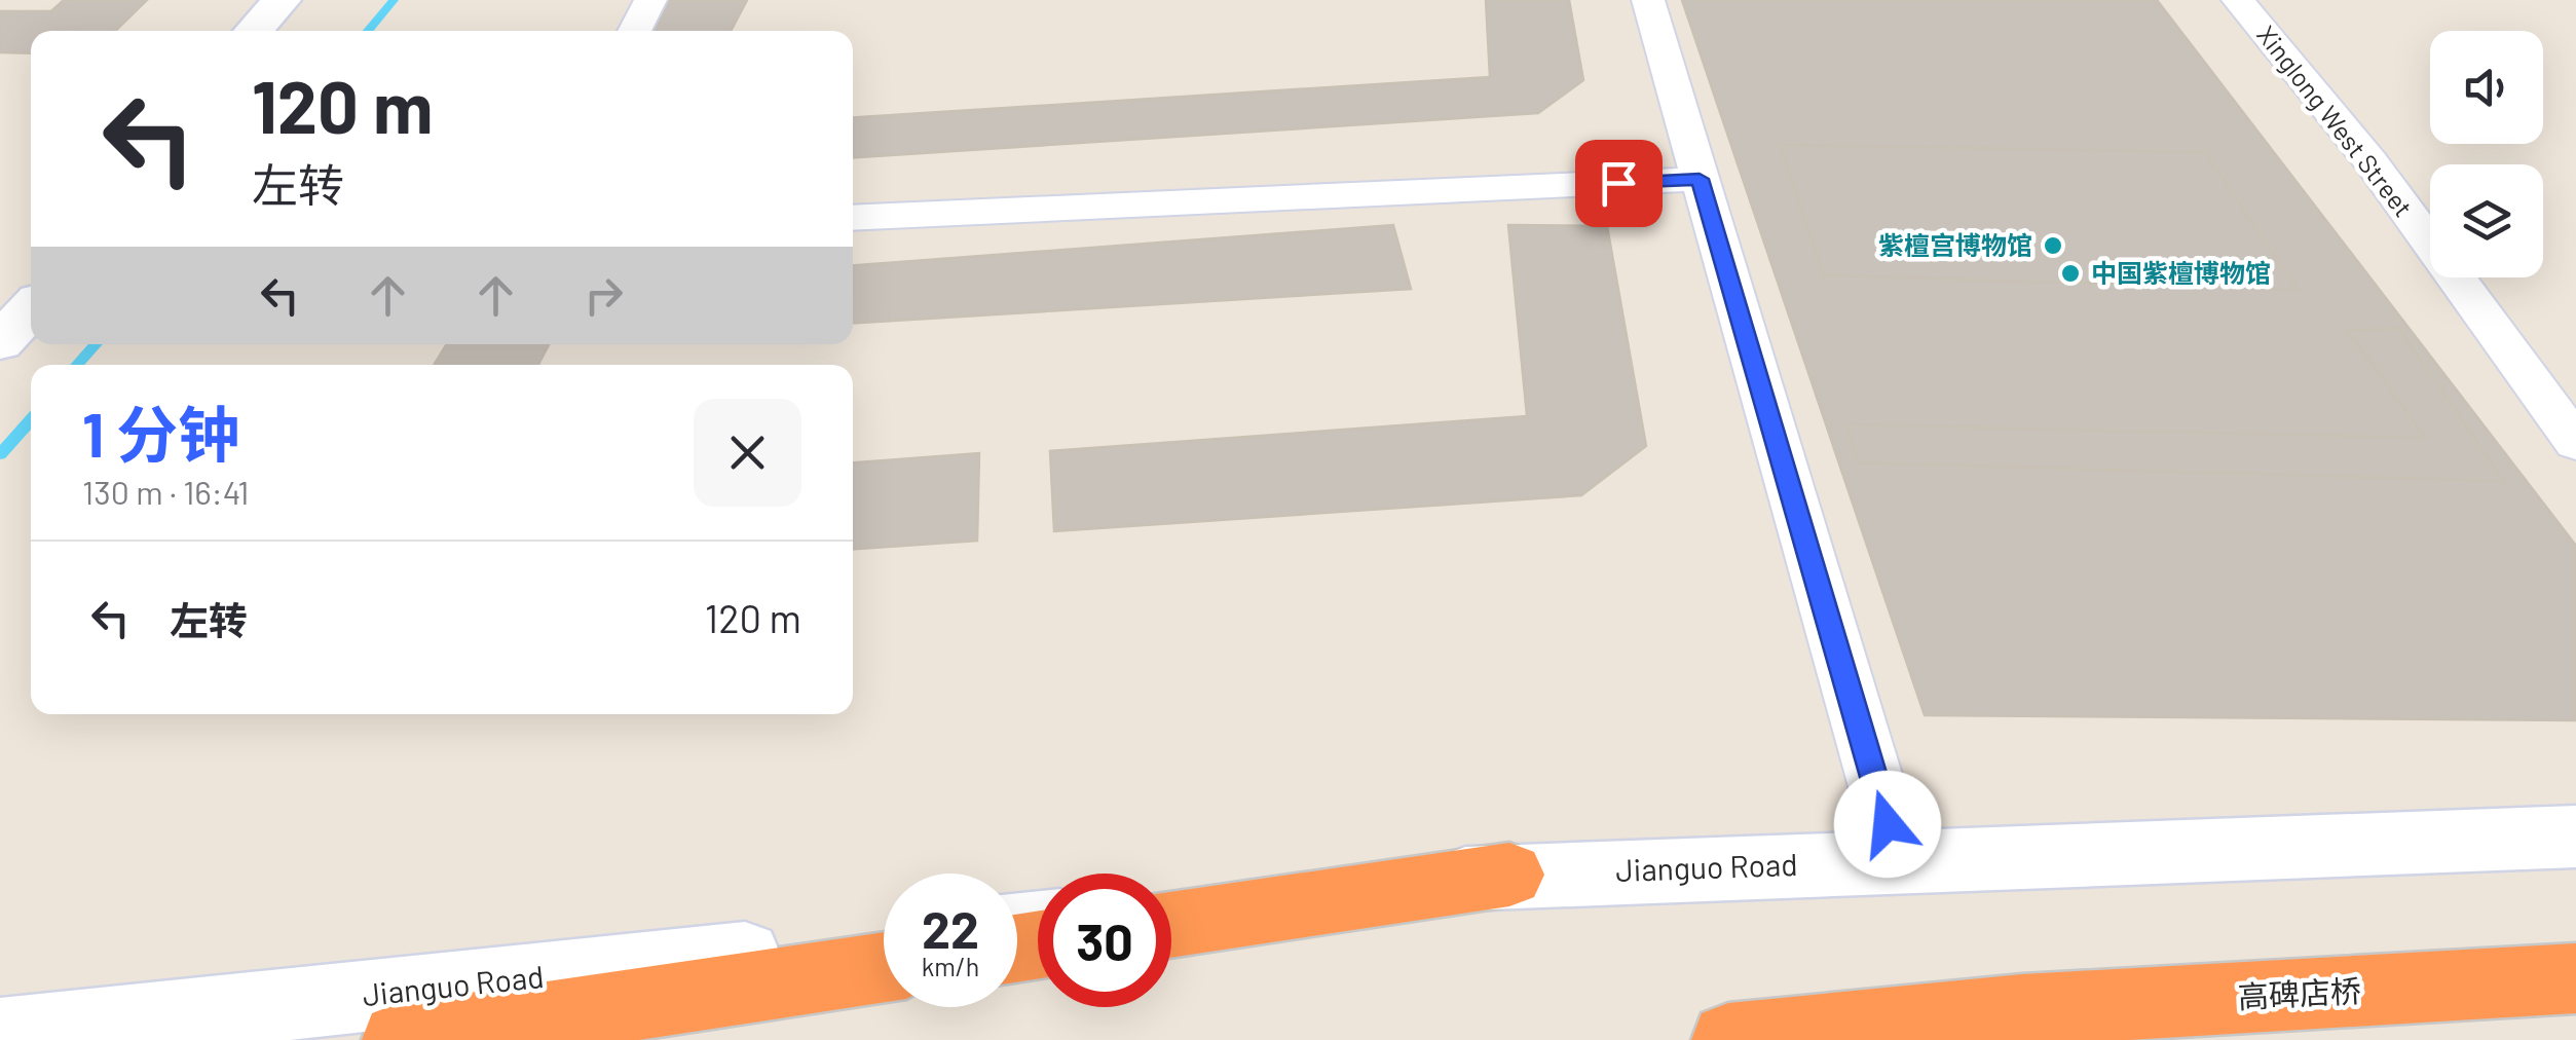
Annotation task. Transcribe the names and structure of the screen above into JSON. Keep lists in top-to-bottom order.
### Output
{
  "streets": {
    "highway": ["高碑店桥"],
    "main road": ["Jianguo Road"],
    "street": ["Xinglong West Street"]
  },
  "places": ["紫檀宫博物馆", "中国紫檀博物馆"],
  "page": {
    "turn": ["120 m", "左转"],
    "heading": ["1 分钟", "130 m · 16:41"],
    "list": [
      {
        "name": "左转",
        "value": "120 m"
      }
    ],
    "speed": "22 km/h",
    "limit": "30"
  }
}
